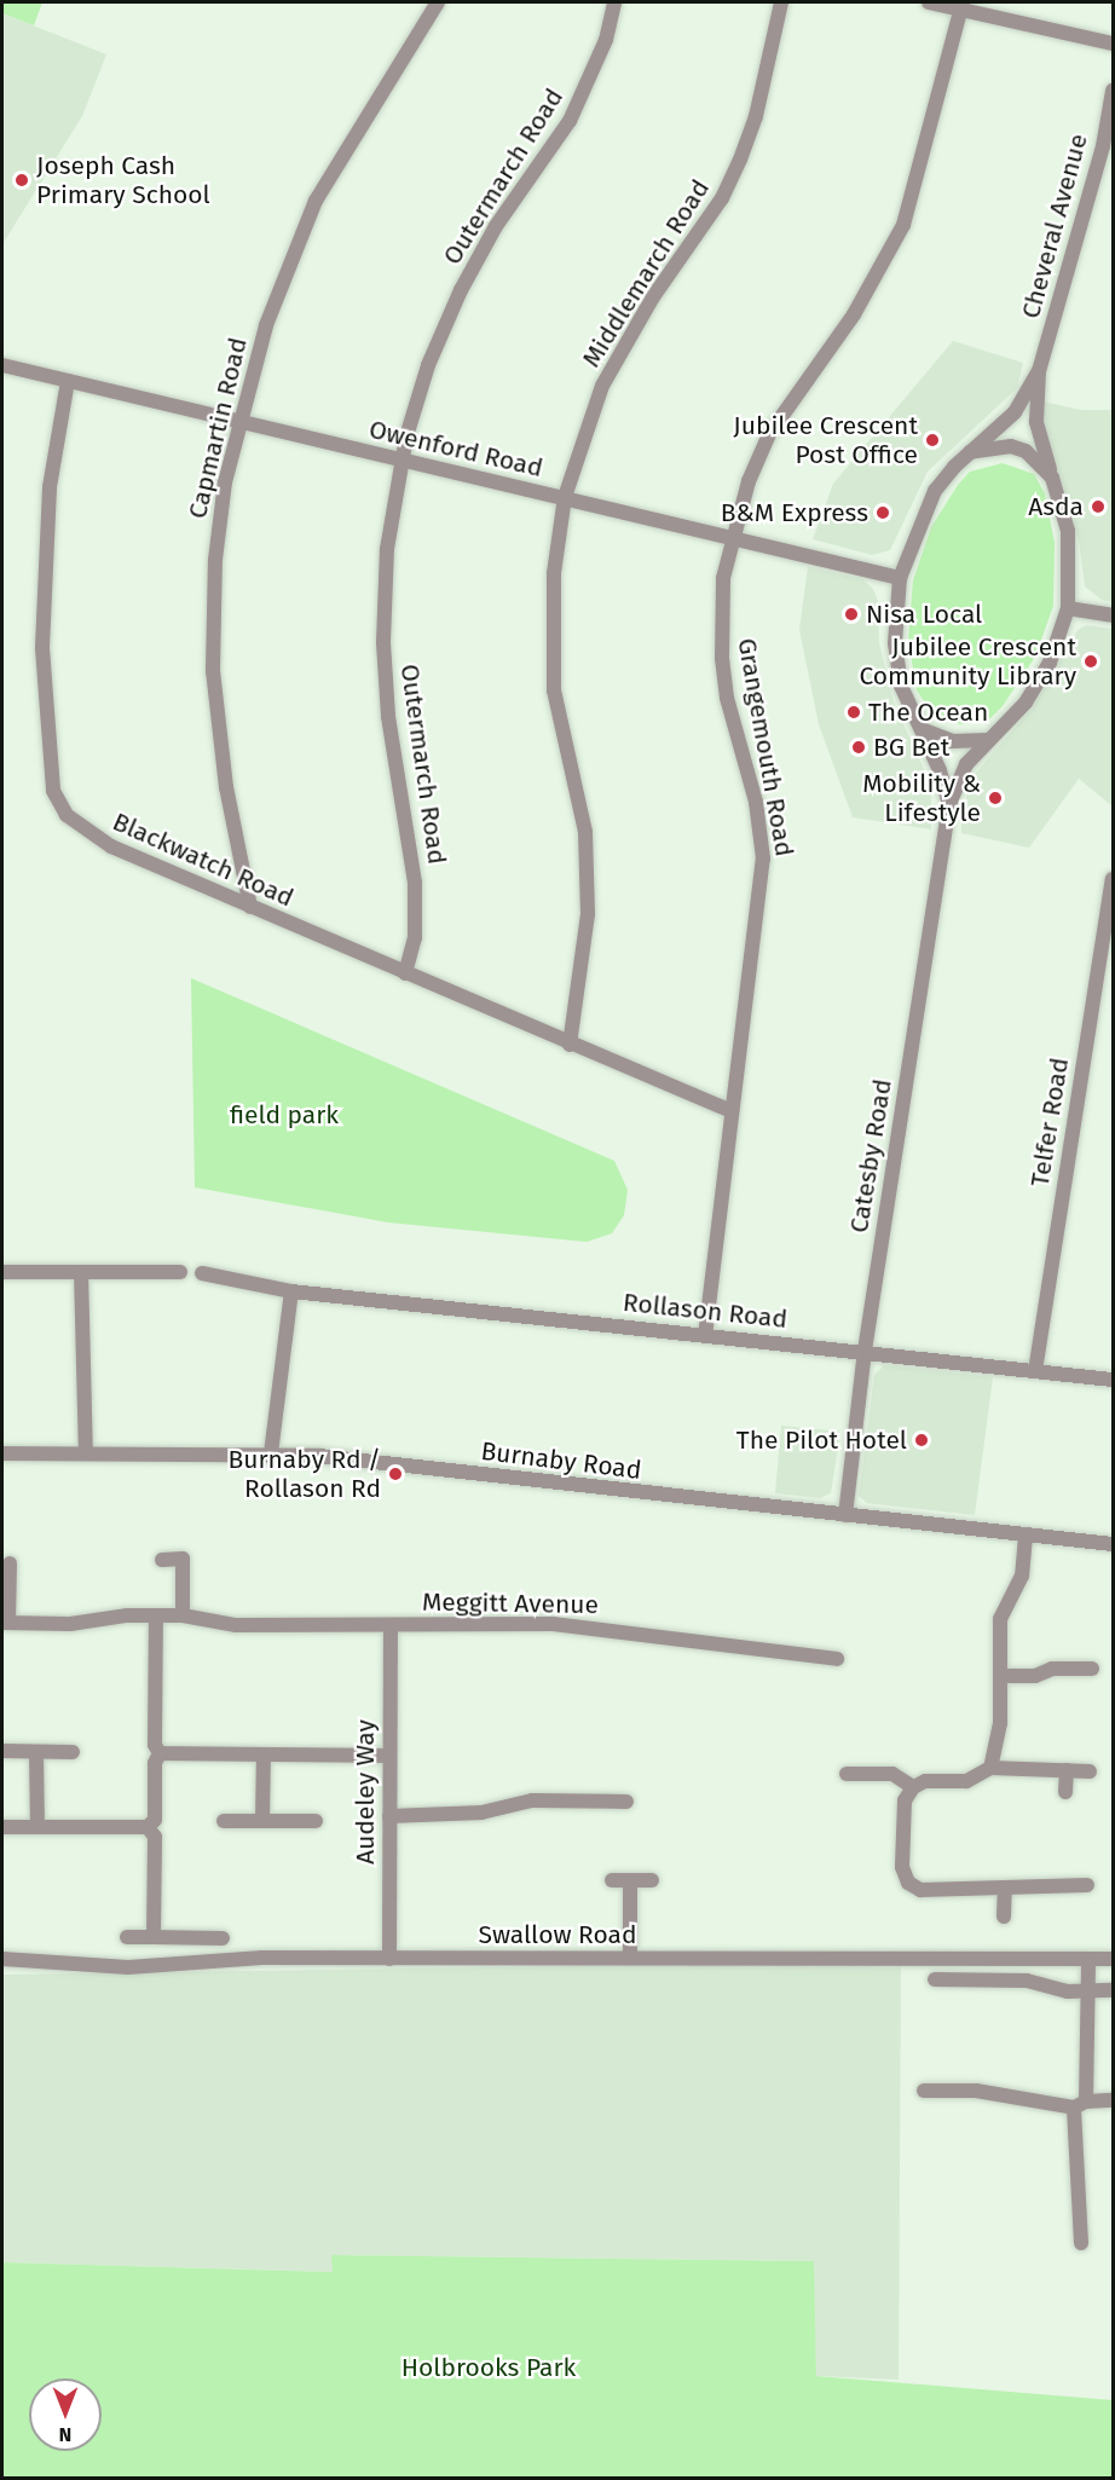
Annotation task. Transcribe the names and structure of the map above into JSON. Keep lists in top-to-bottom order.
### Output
{
  "streets": {
    "street": [
      "Outermarch Road",
      "Cheveral Avenue",
      "Middlemarch Road",
      "Capmartin Road",
      "Owenford Road",
      "Grangemouth Road",
      "Blackwatch Road",
      "Telfer Road",
      "Catesby Road",
      "Rollason Road",
      "Burnaby Road",
      "Meggitt Avenue",
      "Audeley Way",
      "Swallow Road"
    ]
  },
  "crossings": [
    ["Outermarch Road", "Owenford Road"],
    ["Outermarch Road", "Blackwatch Road"],
    ["Cheveral Avenue", "Owenford Road"],
    ["Cheveral Avenue", "Catesby Road"],
    ["Middlemarch Road", "Owenford Road"],
    ["Middlemarch Road", "Blackwatch Road"],
    ["Capmartin Road", "Owenford Road"],
    ["Capmartin Road", "Blackwatch Road"],
    ["Owenford Road", "Grangemouth Road"],
    ["Owenford Road", "Blackwatch Road"],
    ["Owenford Road", "Catesby Road"],
    ["Grangemouth Road", "Blackwatch Road"],
    ["Grangemouth Road", "Rollason Road"],
    ["Telfer Road", "Rollason Road"],
    ["Catesby Road", "Rollason Road"],
    ["Catesby Road", "Burnaby Road"],
    ["Meggitt Avenue", "Audeley Way"],
    ["Audeley Way", "Swallow Road"]
  ],
  "parks": ["field park", "Holbrooks Park"],
  "places": [
    "Joseph Cash Primary School",
    "Jubilee Crescent Post Office",
    "Asda",
    "B&M Express",
    "Nisa Local",
    "Jubilee Crescent Community Library",
    "The Ocean",
    "BG Bet",
    "Mobility & Lifestyle",
    "The Pilot Hotel",
    "Burnaby Rd / Rollason Rd"
  ],
  "north": "bottom"
}
